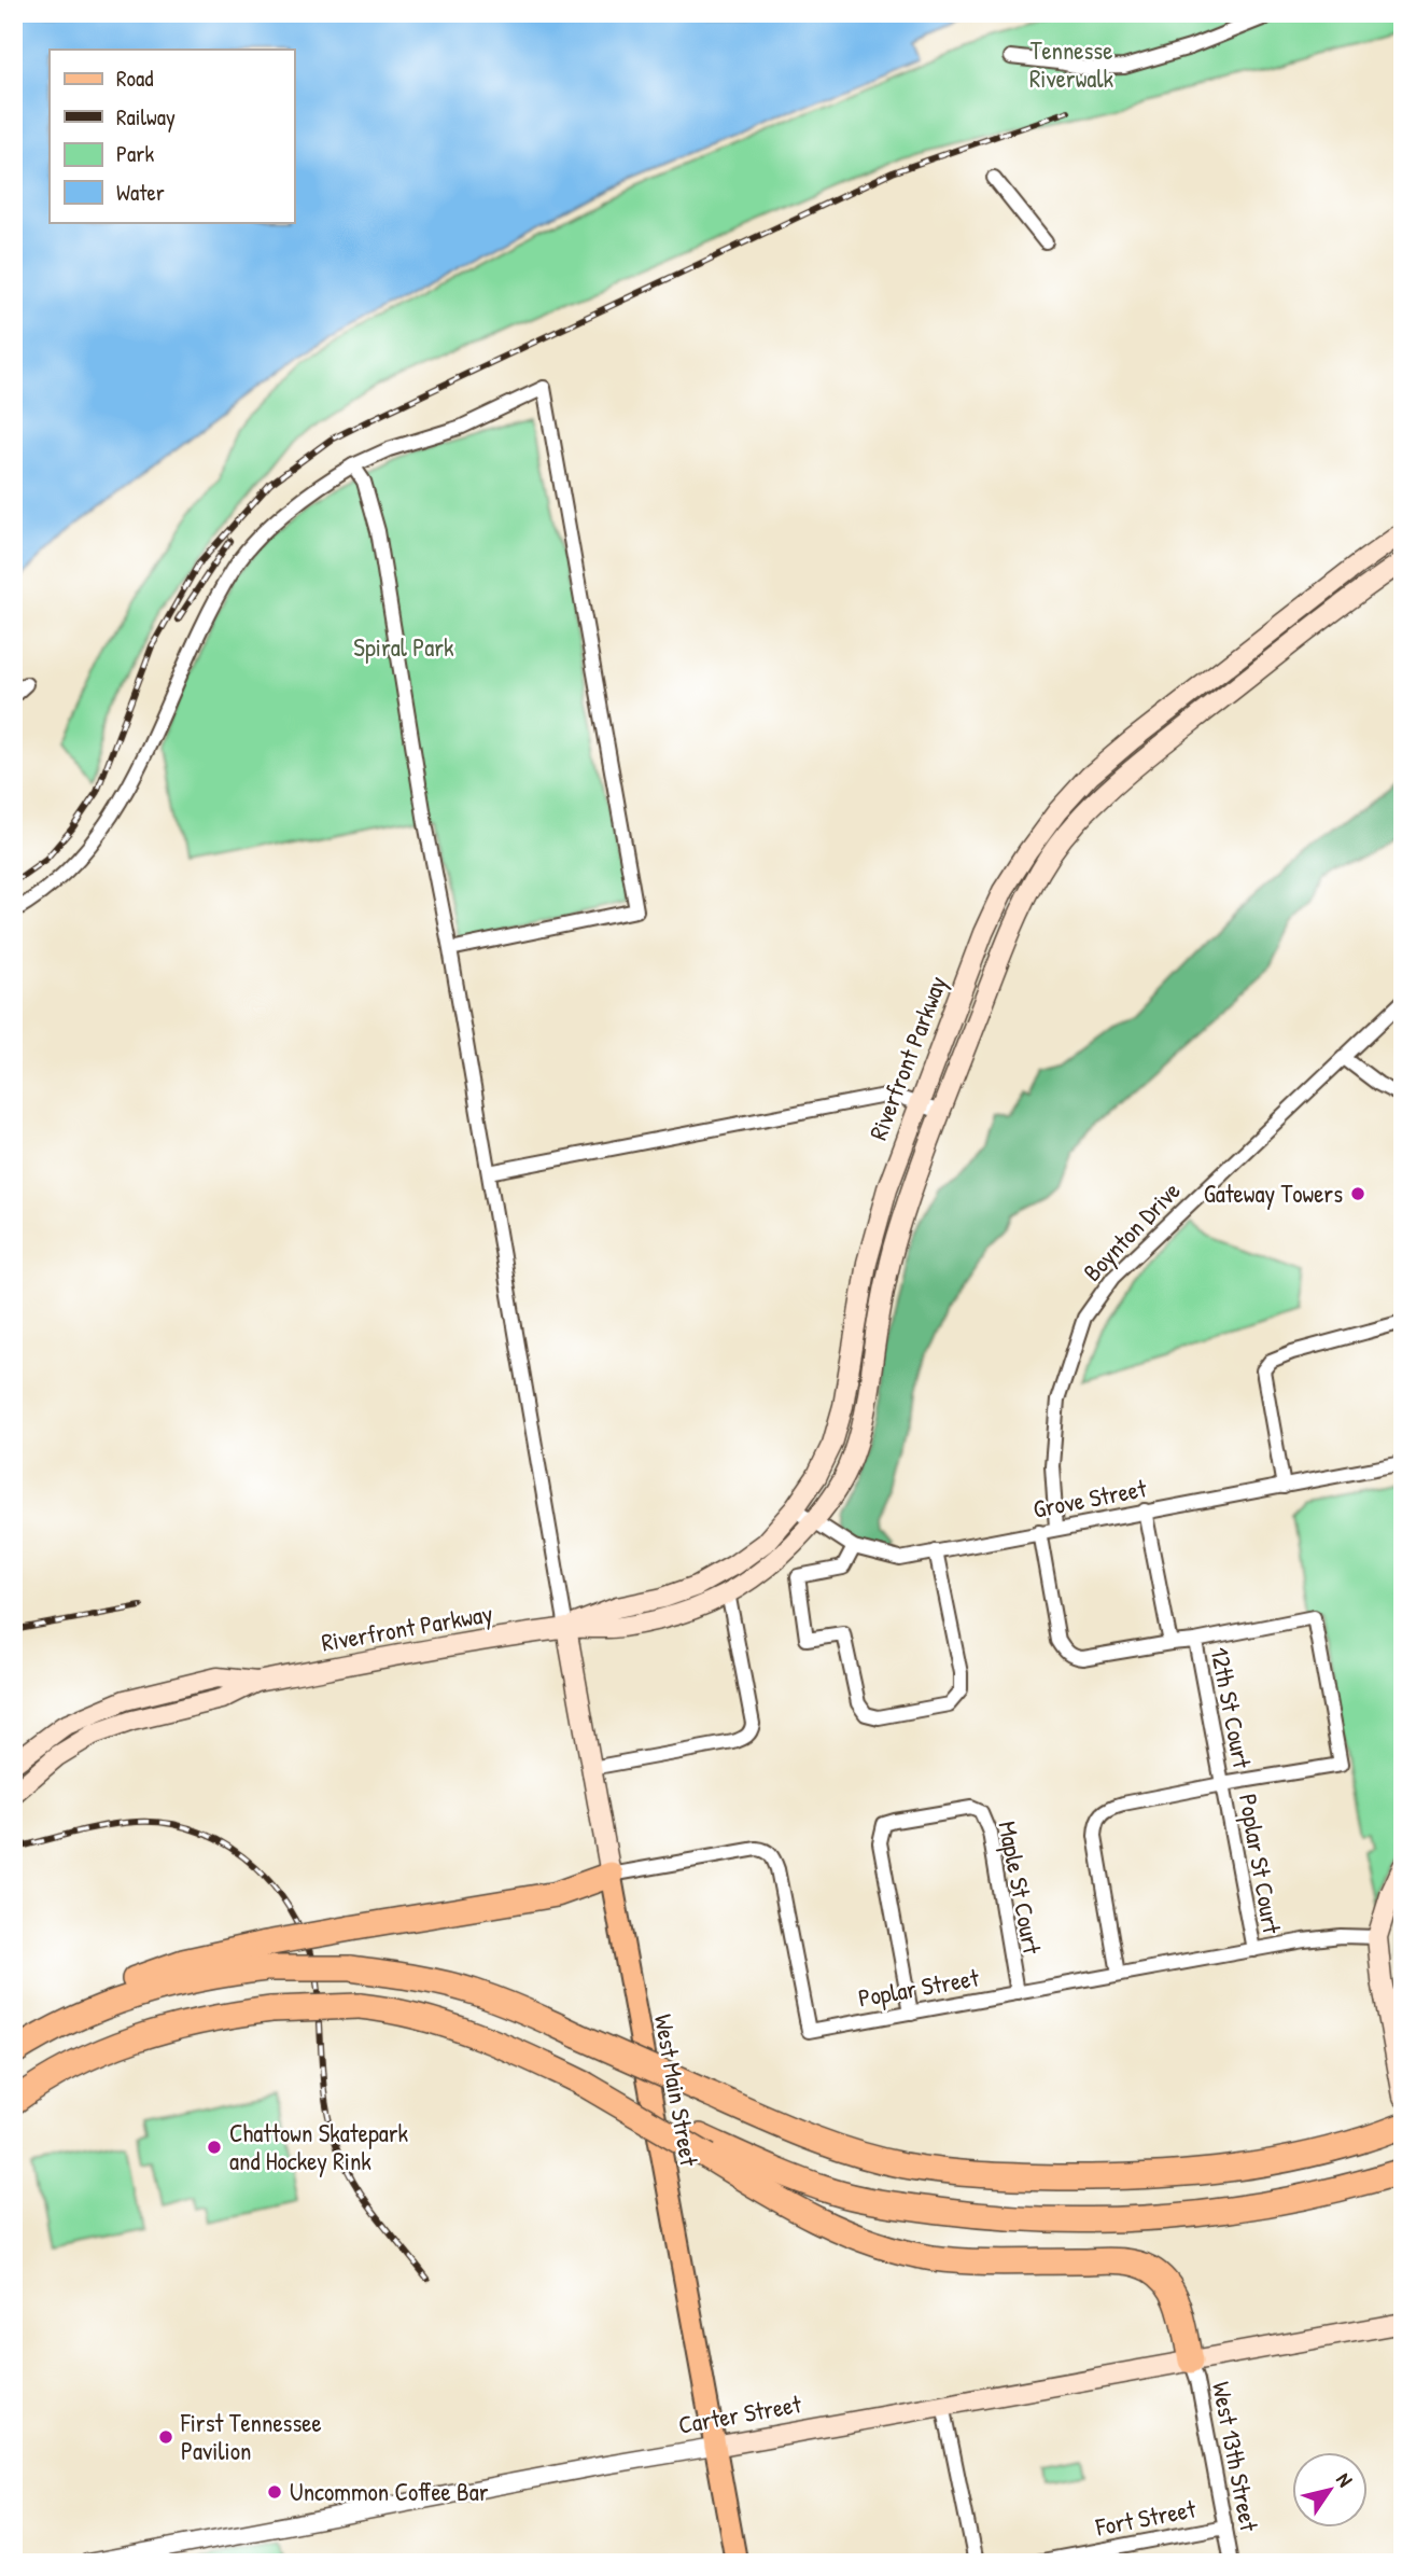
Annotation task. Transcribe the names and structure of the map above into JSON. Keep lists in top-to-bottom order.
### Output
{
  "streets": {
    "main road": ["Riverfront Parkway", "West Main Street", "Carter Street"],
    "street": [
      "Boynton Drive",
      "Grove Street",
      "12th St Court",
      "Poplar St Court",
      "Maple St Court",
      "Poplar Street",
      "West 13th Street",
      "Fort Street"
    ]
  },
  "crossings": [
    ["Riverfront Parkway", "Grove Street"],
    ["Riverfront Parkway", "West Main Street"],
    ["Boynton Drive", "Grove Street"],
    ["12th St Court", "Poplar St Court"],
    ["Poplar St Court", "Poplar Street"],
    ["Maple St Court", "Poplar Street"],
    ["Poplar Street", "West Main Street"],
    ["West Main Street", "Carter Street"],
    ["Carter Street", "West 13th Street"],
    ["West 13th Street", "Fort Street"]
  ],
  "parks": ["Tennesse Riverwalk", "Spiral Park"],
  "places": [
    "Gateway Towers",
    "Chattown Skatepark and Hockey Rink",
    "First Tennessee Pavilion",
    "Uncommon Coffee Bar"
  ],
  "legend": [
    "Road",
    "Railway",
    "Park",
    "Water"
  ],
  "north": "top right"
}
